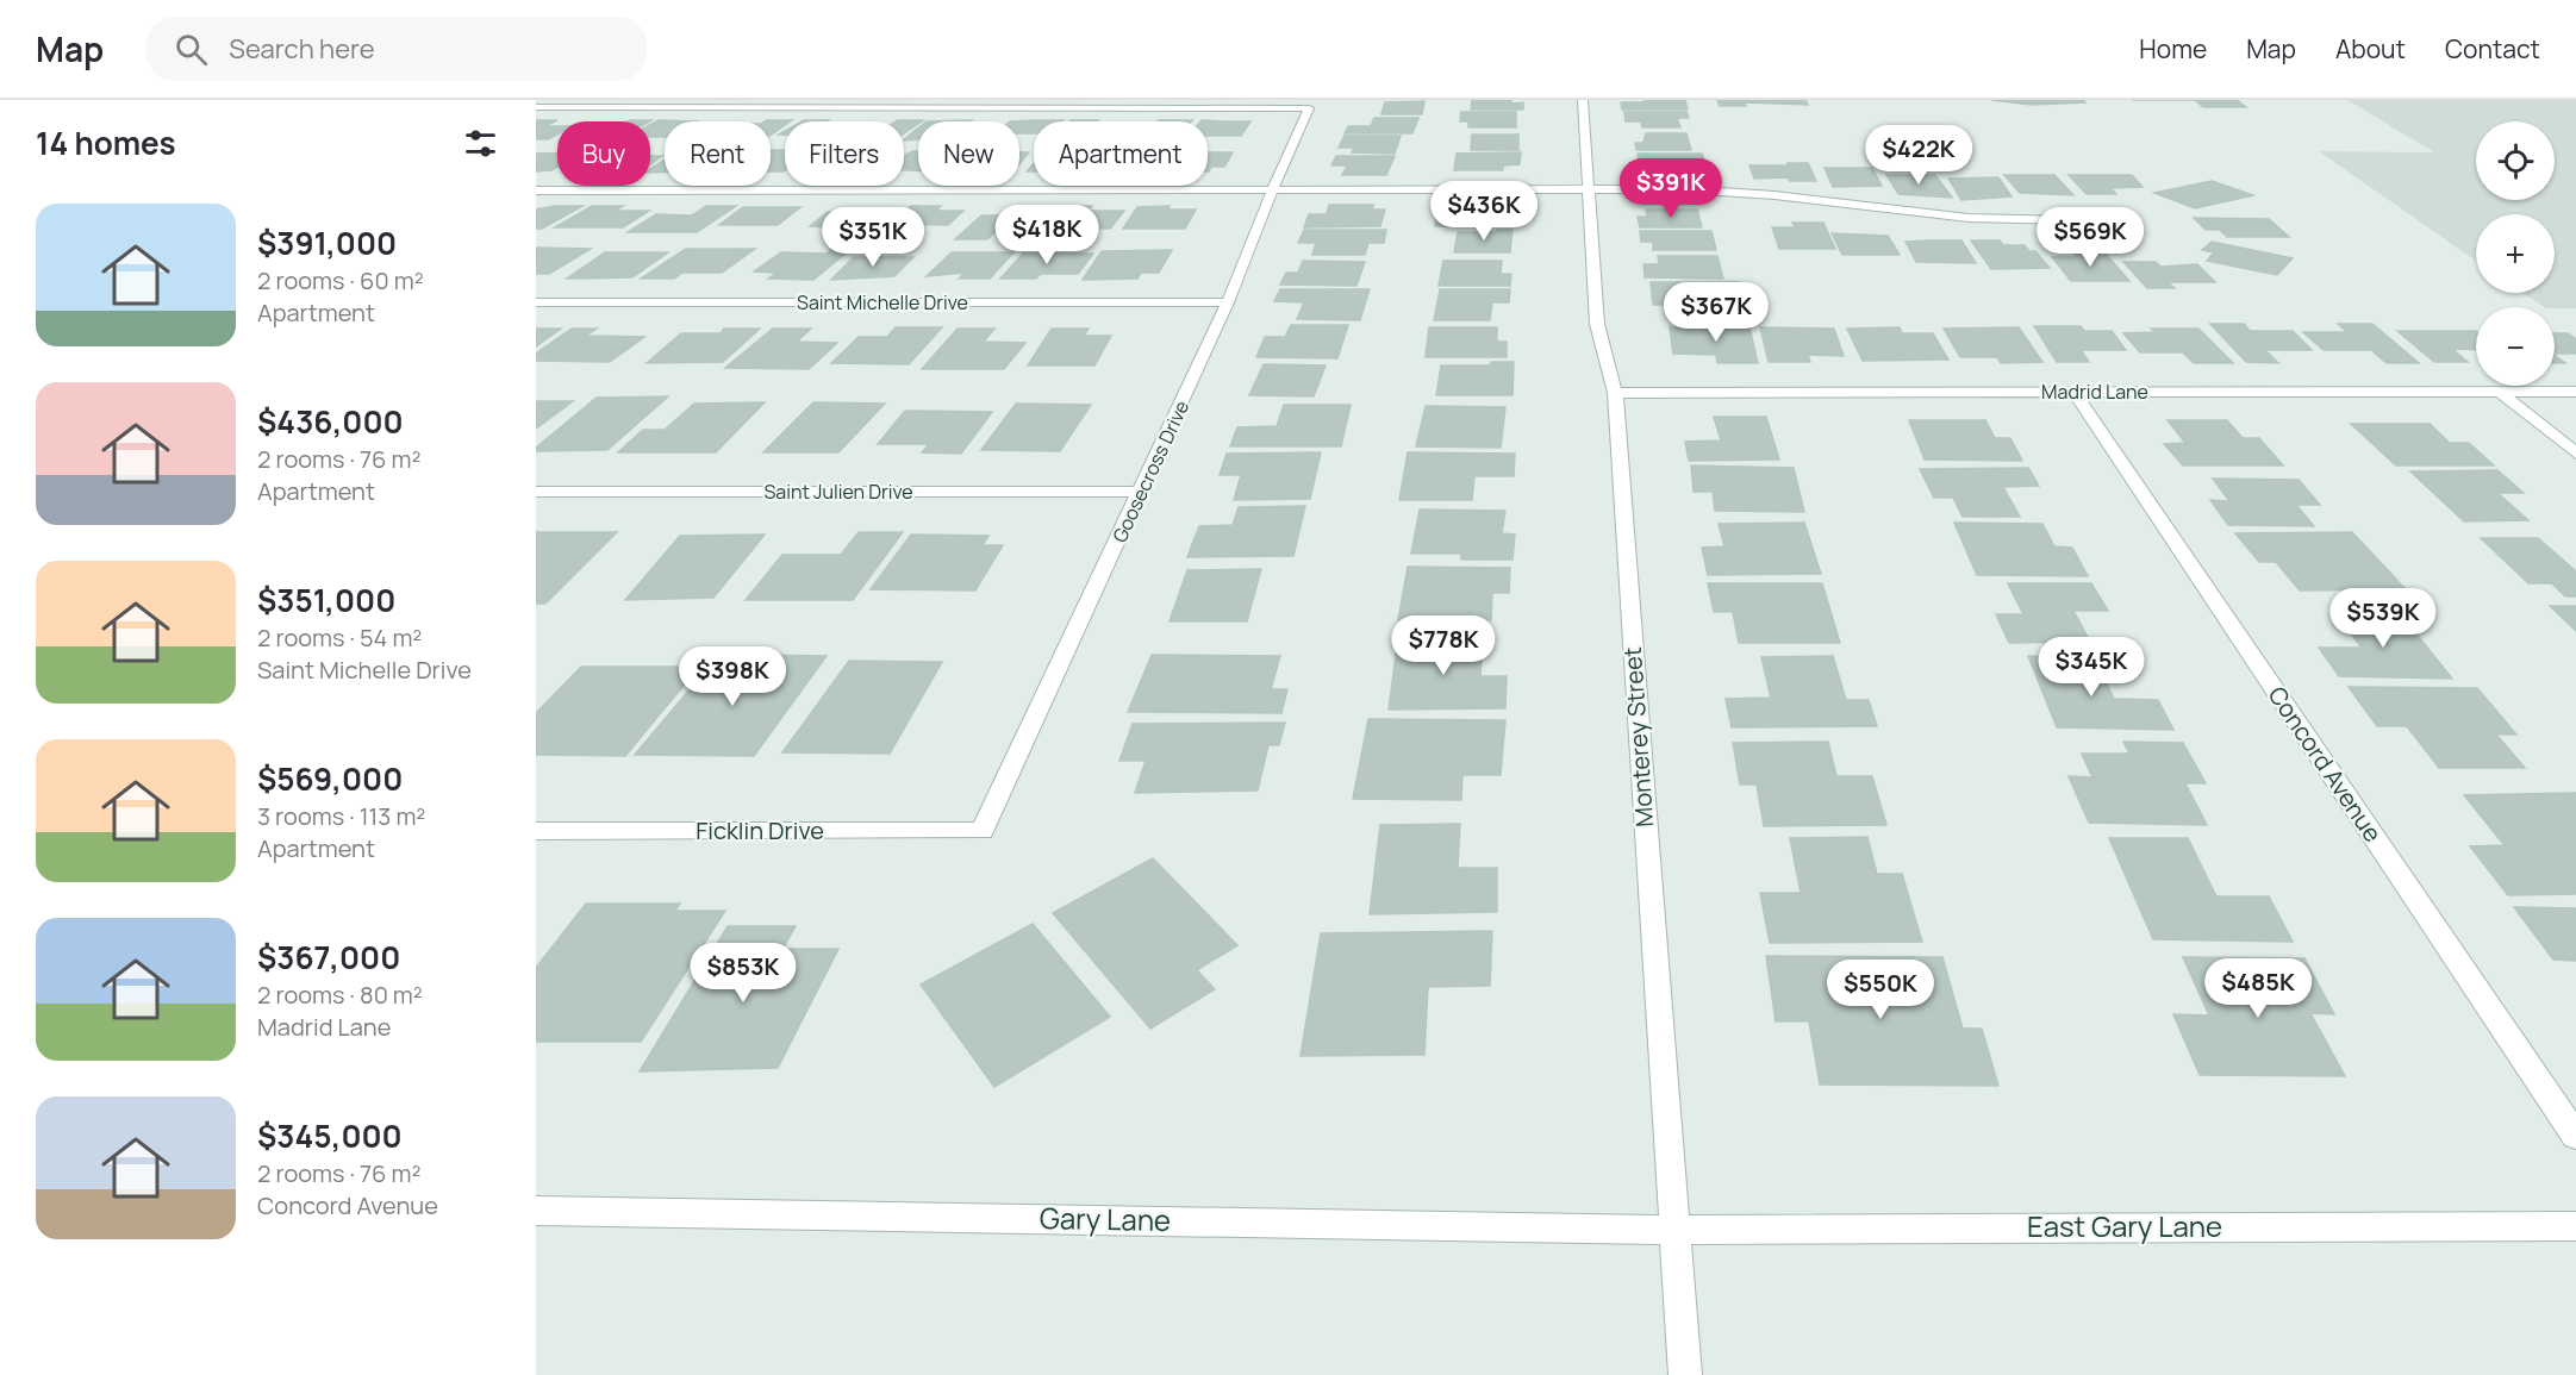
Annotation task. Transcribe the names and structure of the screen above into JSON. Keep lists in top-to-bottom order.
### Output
{
  "streets": {
    "street": [
      "Saint Michelle Drive",
      "Madrid Lane",
      "Goosecross Drive",
      "Saint Julien Drive",
      "Monterey Street",
      "Concord Avenue",
      "Ficklin Drive",
      "Gary Lane",
      "East Gary Lane"
    ]
  },
  "crossings": [
    ["Saint Michelle Drive", "Goosecross Drive"],
    ["Madrid Lane", "Monterey Street"],
    ["Madrid Lane", "Concord Avenue"],
    ["Goosecross Drive", "Saint Julien Drive"],
    ["Goosecross Drive", "Ficklin Drive"],
    ["Monterey Street", "Gary Lane"],
    ["Monterey Street", "East Gary Lane"],
    ["Gary Lane", "East Gary Lane"]
  ],
  "page": {
    "header": "Map",
    "search": "Search here",
    "nav": [
      "Home",
      "Map",
      "About",
      "Contact"
    ],
    "heading": "14 homes",
    "map_buttons": ["+", "−"],
    "chip": [
      "Buy",
      "Rent",
      "Filters",
      "New",
      "Apartment"
    ],
    "price": [
      "$422K",
      "$391K",
      "$436K",
      "$418K",
      "$351K",
      "$569K",
      "$367K",
      "$539K",
      "$778K",
      "$345K",
      "$398K",
      "$853K",
      "$485K",
      "$550K"
    ],
    "list": [
      {
        "name": "$391,000",
        "note": "2 rooms · 60 m² · Apartment"
      },
      {
        "name": "$436,000",
        "note": "2 rooms · 76 m² · Apartment"
      },
      {
        "name": "$351,000",
        "note": "2 rooms · 54 m² · Saint Michelle Drive"
      },
      {
        "name": "$569,000",
        "note": "3 rooms · 113 m² · Apartment"
      },
      {
        "name": "$367,000",
        "note": "2 rooms · 80 m² · Madrid Lane"
      },
      {
        "name": "$345,000",
        "note": "2 rooms · 76 m² · Concord Avenue"
      }
    ]
  }
}
